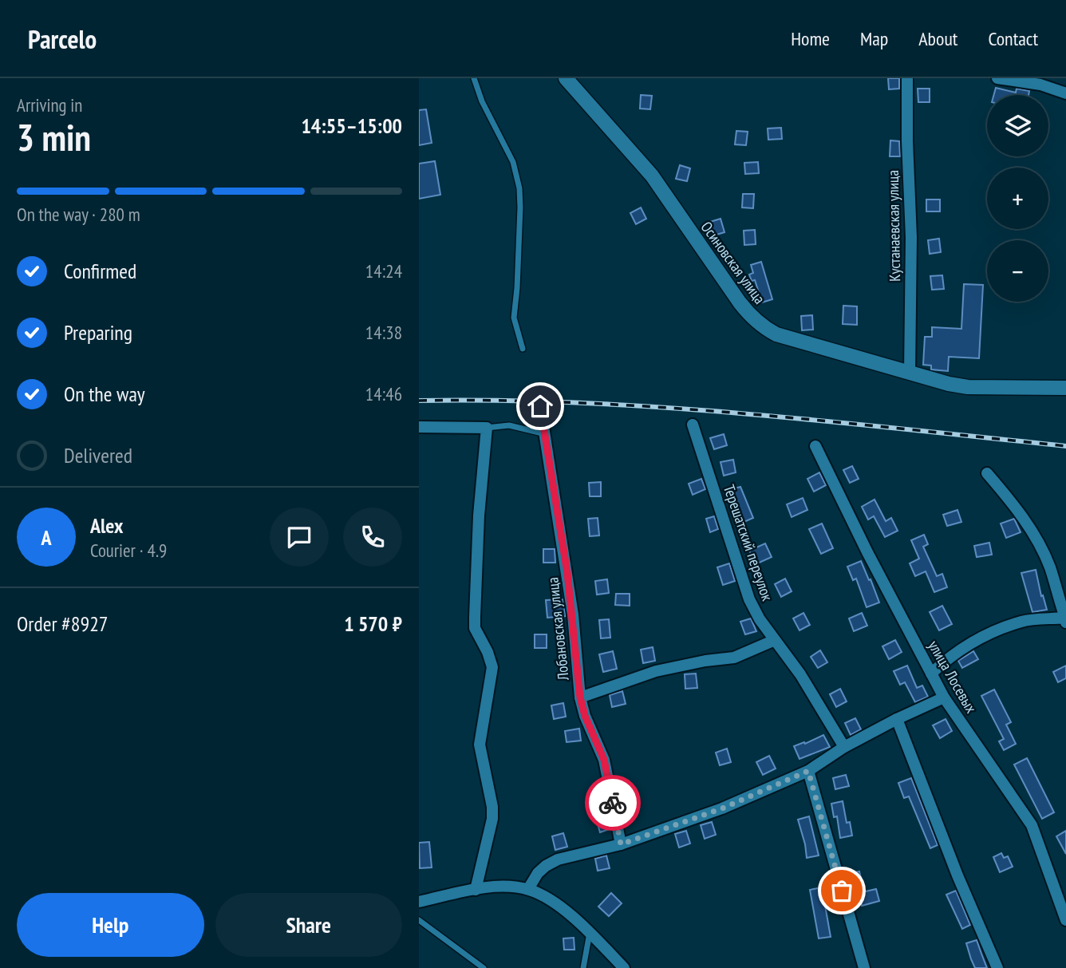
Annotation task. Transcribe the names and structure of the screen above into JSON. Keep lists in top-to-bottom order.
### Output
{
  "streets": {
    "main road": ["Осиновская улица"],
    "street": [
      "Кустанаевская улица",
      "Терешатский переулок",
      "Лобановская улица",
      "улица Лосевых"
    ]
  },
  "crossings": [
    ["Кустанаевская улица", "Осиновская улица"]
  ],
  "page": {
    "header": "Parcelo",
    "nav": [
      "Home",
      "Map",
      "About",
      "Contact"
    ],
    "heading": ["3 min", "Arriving in", "14:55–15:00"],
    "panel": [
      "Alex",
      "Courier · 4.9",
      "Order #8927",
      "1 570 ₽"
    ],
    "map_buttons": ["+", "−"],
    "bar": "On the way · 280 m",
    "list": [
      ["Confirmed", "14:24"],
      ["Preparing", "14:38"],
      ["On the way", "14:46"],
      "Delivered"
    ],
    "round": "A",
    "buttons": ["Help", "Share"]
  }
}
